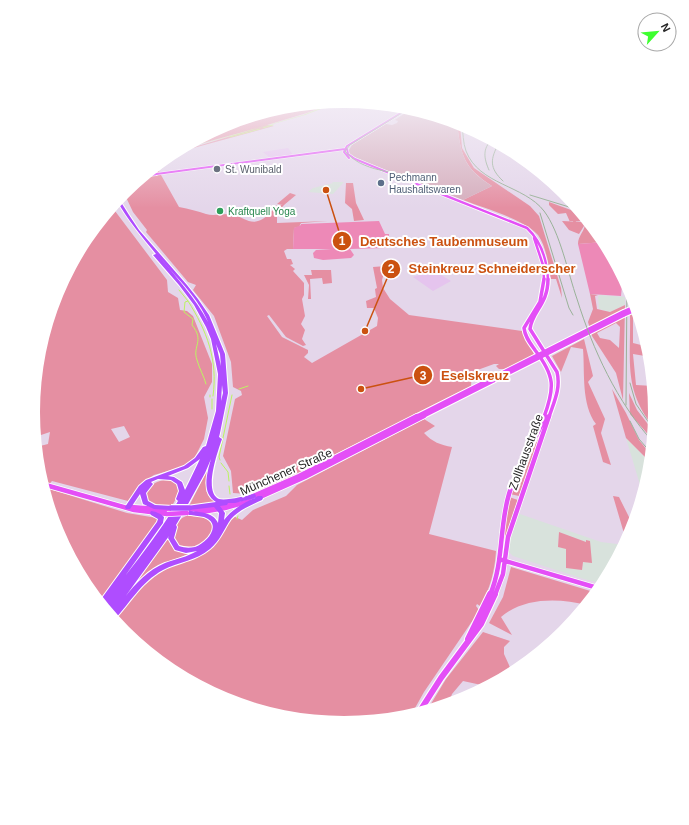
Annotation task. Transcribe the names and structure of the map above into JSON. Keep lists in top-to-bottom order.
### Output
{
  "streets": {
    "main road": ["Zollhausstraße", "Münchener Straße"]
  },
  "crossings": [
    ["Zollhausstraße", "Münchener Straße"]
  ],
  "places": [
    "St. Wunibald",
    "Pechmann Haushaltswaren",
    "Deutsches Taubenmuseum",
    "Kraftquell Yoga",
    "Steinkreuz Schneiderscher",
    "Eselskreuz"
  ],
  "north": "top right"
}
